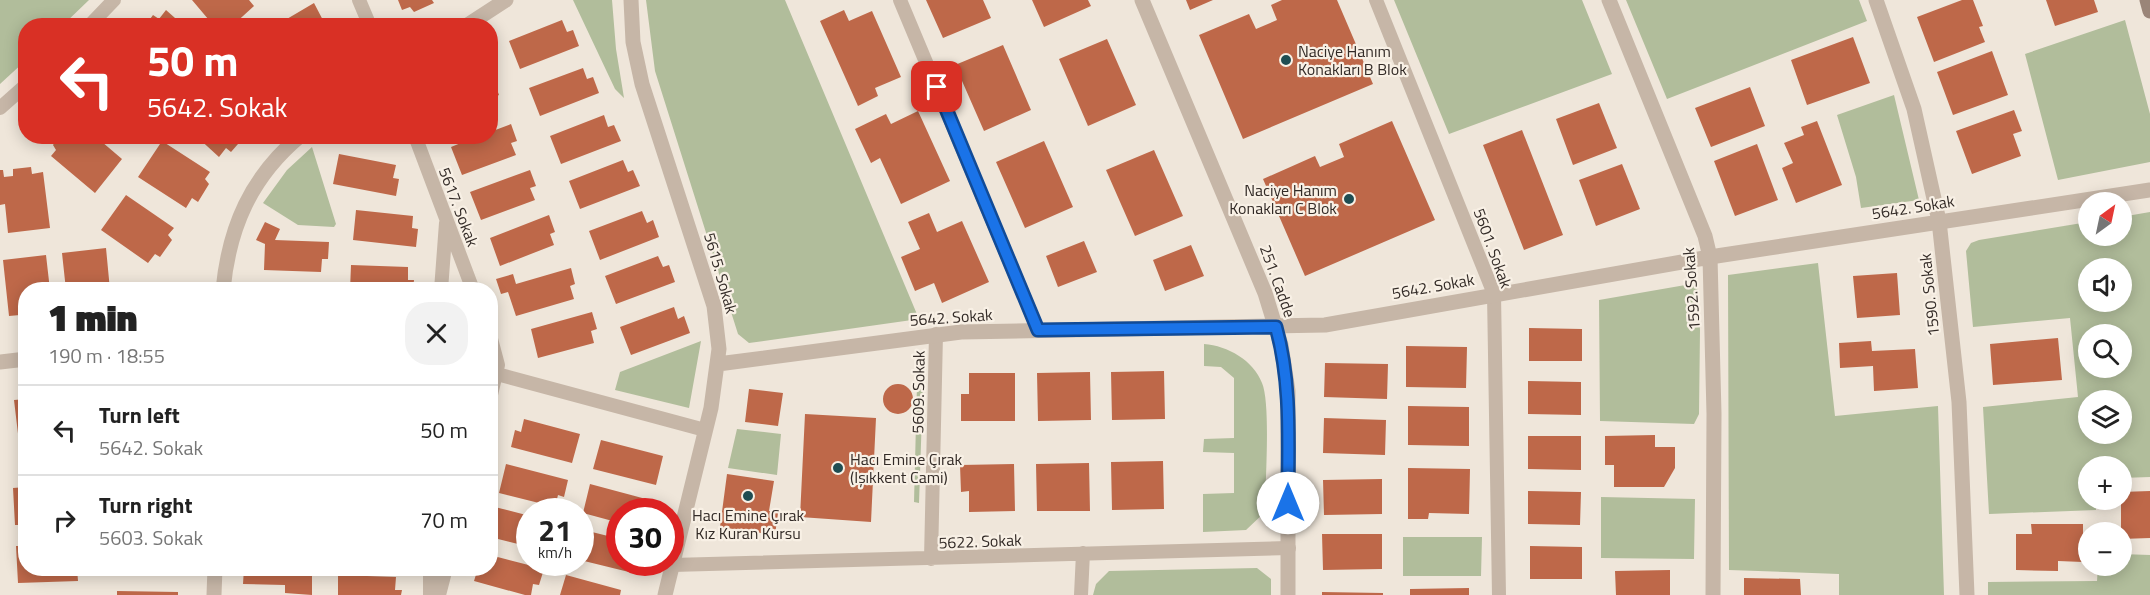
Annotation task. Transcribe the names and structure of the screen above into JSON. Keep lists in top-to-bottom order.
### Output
{
  "streets": {
    "street": [
      "5642. Sokak",
      "5615. Sokak",
      "251. Cadde",
      "1592. Sokak",
      "1590. Sokak"
    ],
    "lane": [
      "5617. Sokak",
      "5601. Sokak",
      "5609. Sokak",
      "5622. Sokak"
    ]
  },
  "crossings": [
    ["5642. Sokak", "5601. Sokak"],
    ["5642. Sokak", "5615. Sokak"],
    ["5642. Sokak", "251. Cadde"],
    ["5642. Sokak", "1592. Sokak"],
    ["5642. Sokak", "1590. Sokak"],
    ["5642. Sokak", "5609. Sokak"],
    ["251. Cadde", "5622. Sokak"],
    ["5609. Sokak", "5622. Sokak"]
  ],
  "places": [
    "Naciye Hanım Konakları B Blok",
    "Naciye Hanım Konakları C Blok",
    "Hacı Emine Çırak (Işıkkent Cami)",
    "Hacı Emine Çırak Kız Kuran Kursu"
  ],
  "north": "top right",
  "page": {
    "turn": ["50 m", "5642. Sokak"],
    "map_buttons": ["+", "−"],
    "heading": ["1 min", "190 m · 18:55"],
    "list": [
      {
        "name": "Turn left",
        "note": "5642. Sokak",
        "value": "50 m"
      },
      {
        "name": "Turn right",
        "note": "5603. Sokak",
        "value": "70 m"
      }
    ],
    "speed": "21 km/h",
    "limit": "30"
  }
}
